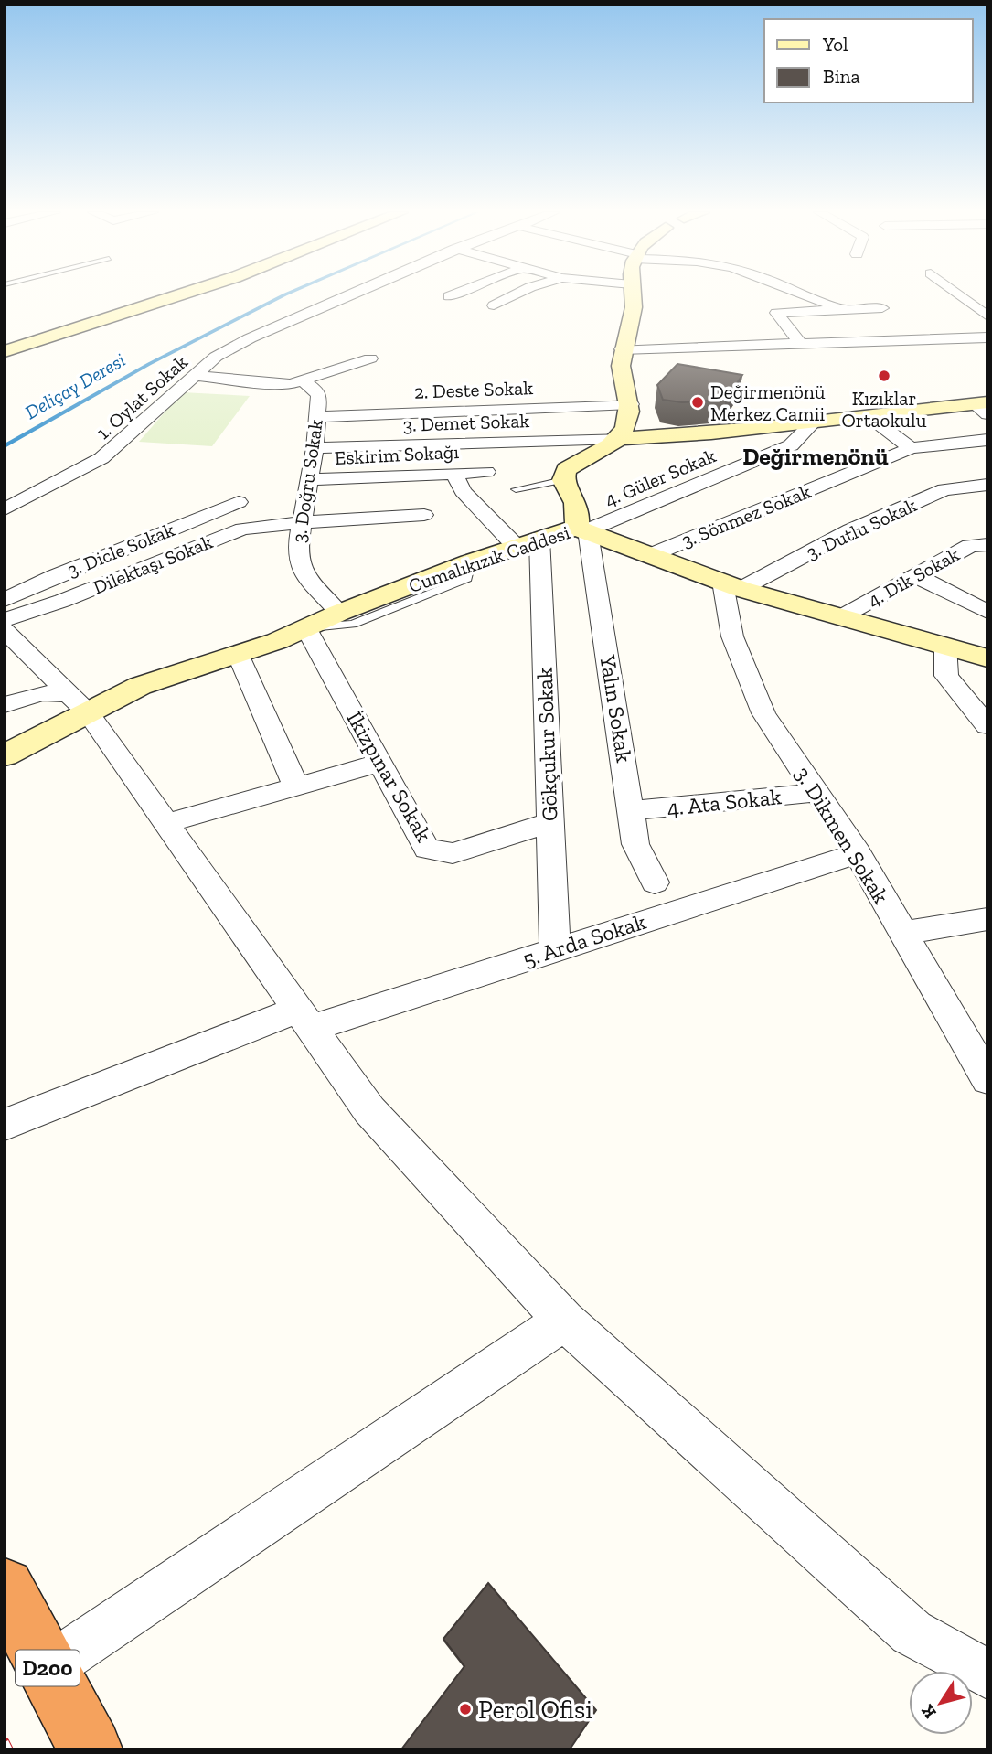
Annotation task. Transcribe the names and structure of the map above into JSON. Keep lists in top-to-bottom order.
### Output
{
  "streets": {
    "highway": ["D200"],
    "street": [
      "2. Deste Sokak",
      "1. Oylat Sokak",
      "3. Demet Sokak",
      "Eskirim Sokağı",
      "4. Güler Sokak",
      "3. Doğru Sokak",
      "3. Sönmez Sokak",
      "3. Dutlu Sokak",
      "3. Dicle Sokak",
      "Cumalıkızık Caddesi",
      "Dilektaşı Sokak",
      "4. Dik Sokak",
      "Yalın Sokak",
      "Gökçukur Sokak",
      "İkizpınar Sokak",
      "4. Ata Sokak",
      "3. Dikmen Sokak",
      "5. Arda Sokak"
    ]
  },
  "crossings": [
    ["2. Deste Sokak", "3. Doğru Sokak"],
    ["3. Demet Sokak", "3. Doğru Sokak"],
    ["Eskirim Sokağı", "3. Doğru Sokak"],
    ["4. Güler Sokak", "Cumalıkızık Caddesi"],
    ["4. Güler Sokak", "Yalın Sokak"],
    ["3. Doğru Sokak", "Cumalıkızık Caddesi"],
    ["3. Doğru Sokak", "Dilektaşı Sokak"],
    ["3. Sönmez Sokak", "Cumalıkızık Caddesi"],
    ["3. Dutlu Sokak", "Cumalıkızık Caddesi"],
    ["3. Dutlu Sokak", "3. Dikmen Sokak"],
    ["Cumalıkızık Caddesi", "4. Dik Sokak"],
    ["Cumalıkızık Caddesi", "Yalın Sokak"],
    ["Cumalıkızık Caddesi", "Gökçukur Sokak"],
    ["Cumalıkızık Caddesi", "İkizpınar Sokak"],
    ["Cumalıkızık Caddesi", "3. Dikmen Sokak"],
    ["Yalın Sokak", "4. Ata Sokak"],
    ["Gökçukur Sokak", "İkizpınar Sokak"],
    ["Gökçukur Sokak", "5. Arda Sokak"],
    ["4. Ata Sokak", "3. Dikmen Sokak"],
    ["3. Dikmen Sokak", "5. Arda Sokak"]
  ],
  "districts": ["Değirmenönü"],
  "water": ["Deliçay Deresi"],
  "places": ["Kızıklar Ortaokulu", "Değirmenönü Merkez Camii", "Perol Ofisi"],
  "legend": ["Yol", "Bina"],
  "north": "bottom left"
}
